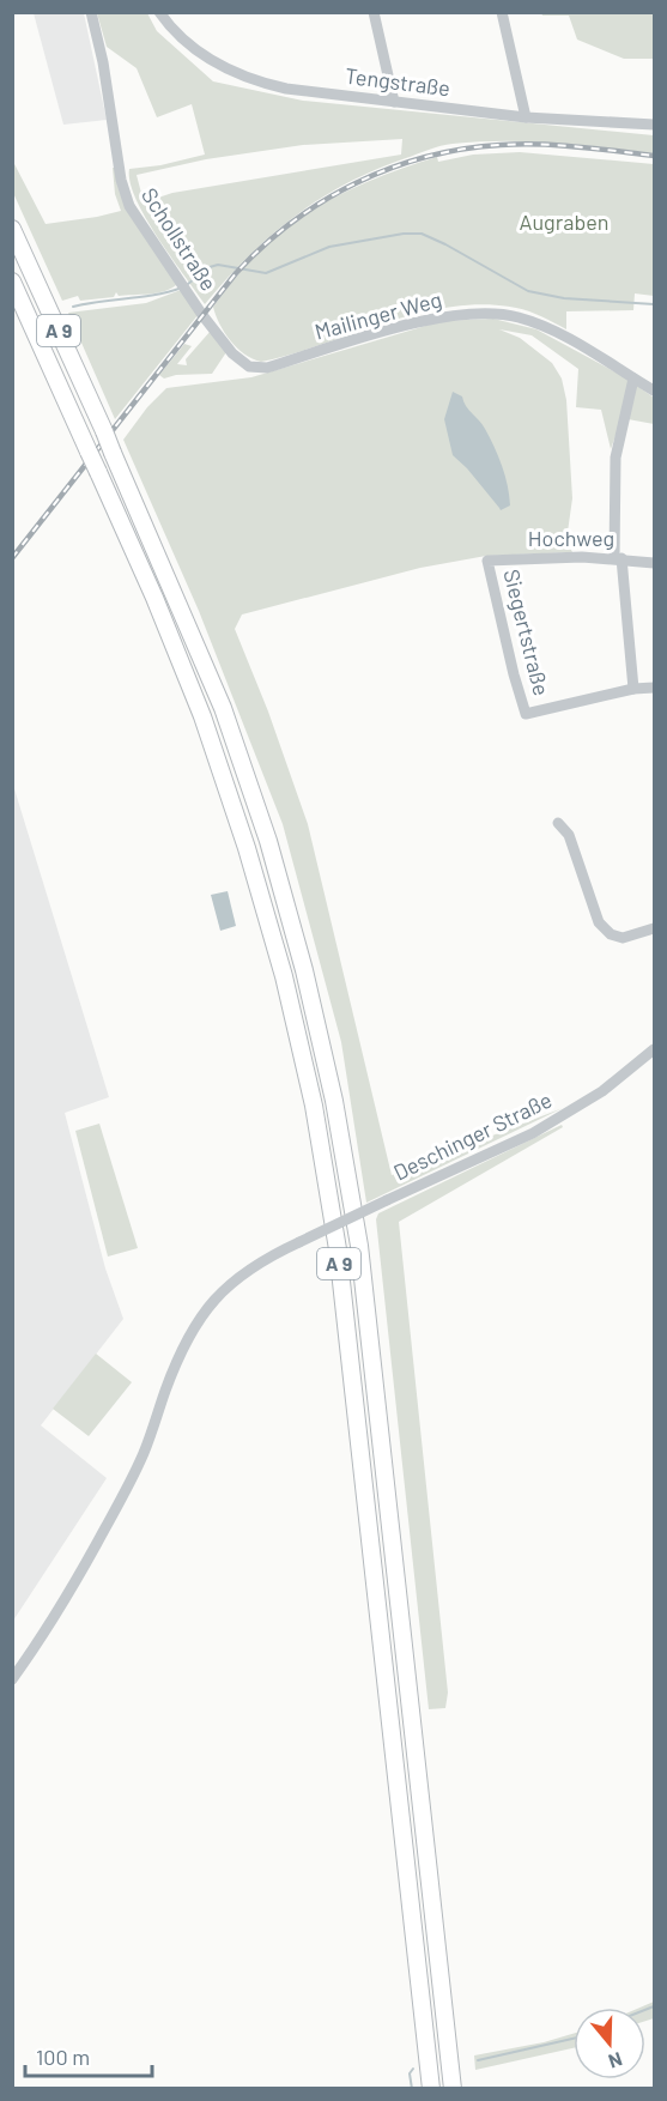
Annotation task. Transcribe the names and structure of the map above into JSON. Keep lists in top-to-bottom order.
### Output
{
  "streets": {
    "highway": ["A 9"],
    "street": [
      "Tengstraße",
      "Schollstraße",
      "Mailinger Weg",
      "Hochweg",
      "Siegertstraße",
      "Deschinger Straße"
    ]
  },
  "crossings": [
    ["Schollstraße", "Mailinger Weg"],
    ["Hochweg", "Siegertstraße"]
  ],
  "parks": ["Augraben"],
  "scale_bar": "100 m",
  "north": "bottom"
}
